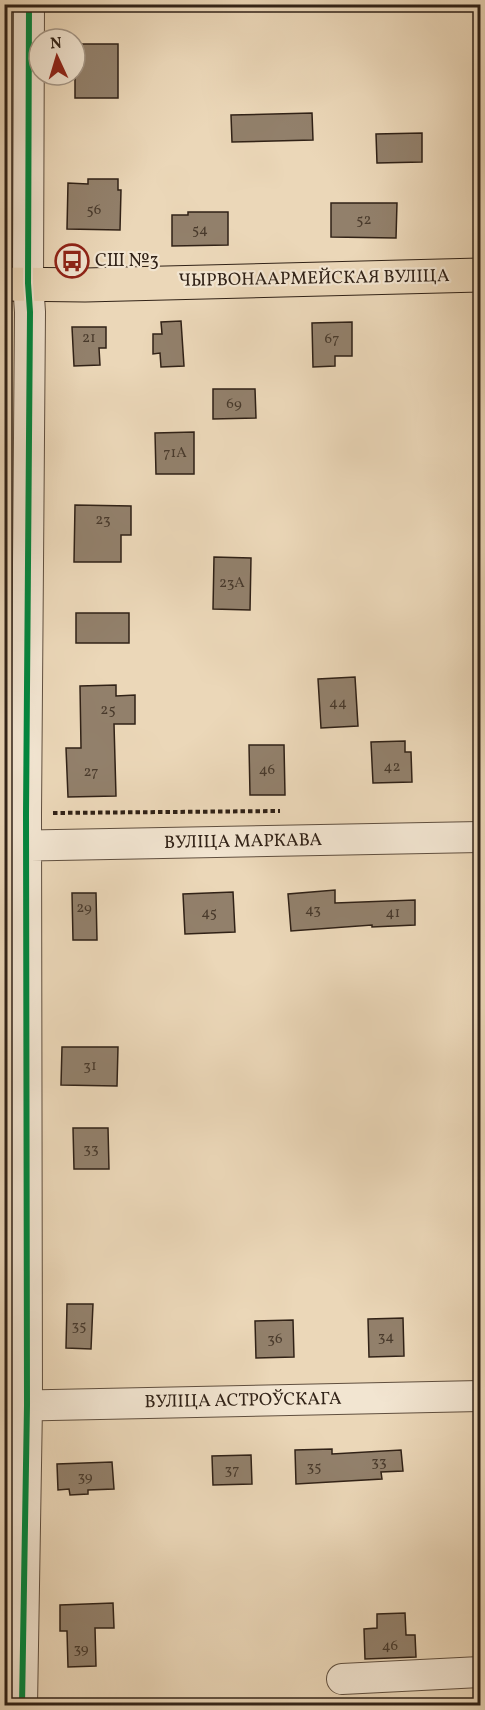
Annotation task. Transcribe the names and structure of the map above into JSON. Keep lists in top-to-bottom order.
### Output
{
  "streets": {
    "main road": ["ЧЫРВОНААРМЕЙСКАЯ ВУЛІЦА"],
    "street": ["ВУЛІЦА МАРКАВА", "ВУЛІЦА АСТРОЎСКАГА"]
  },
  "places": {
    "bus stop": ["СШ №3"]
  },
  "house_numbers": [
    "56",
    "52",
    "54",
    "21",
    "67",
    "69",
    "71А",
    "23",
    "23А",
    "44",
    "25",
    "42",
    "46",
    "27",
    "29",
    "43",
    "45",
    "41",
    "31",
    "33",
    "35",
    "34",
    "36",
    "33",
    "35",
    "37",
    "39",
    "46",
    "39"
  ],
  "north": "top"
}
